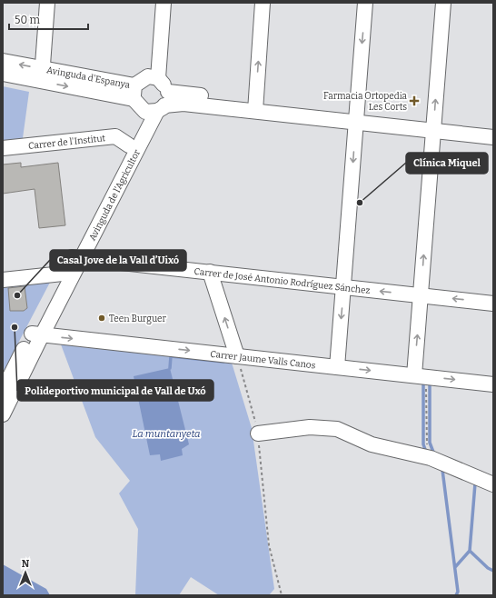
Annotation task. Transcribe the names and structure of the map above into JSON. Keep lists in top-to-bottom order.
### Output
{
  "streets": {
    "street": [
      "Avinguda d'Espanya",
      "Carrer de l'Institut",
      "Avinguda de l'Agricultor",
      "Carrer de José Antonio Rodríguez Sánchez",
      "Carrer Jaume Valls Canos"
    ]
  },
  "crossings": [
    ["Carrer de l'Institut", "Avinguda de l'Agricultor"],
    ["Avinguda de l'Agricultor", "Carrer de José Antonio Rodríguez Sánchez"],
    ["Avinguda de l'Agricultor", "Carrer Jaume Valls Canos"]
  ],
  "one_way": ["Carrer de José Antonio Rodríguez Sánchez"],
  "water": ["La muntanyeta"],
  "places": {
    "health": ["Farmacia Ortopedia Les Corts"],
    "other": [
      "Clínica Miquel",
      "Casal Jove de la Vall d’Uixó",
      "Teen Burguer",
      "Polideportivo municipal de Vall de Uxó"
    ]
  },
  "scale_bar": "50 m",
  "north": "top"
}
